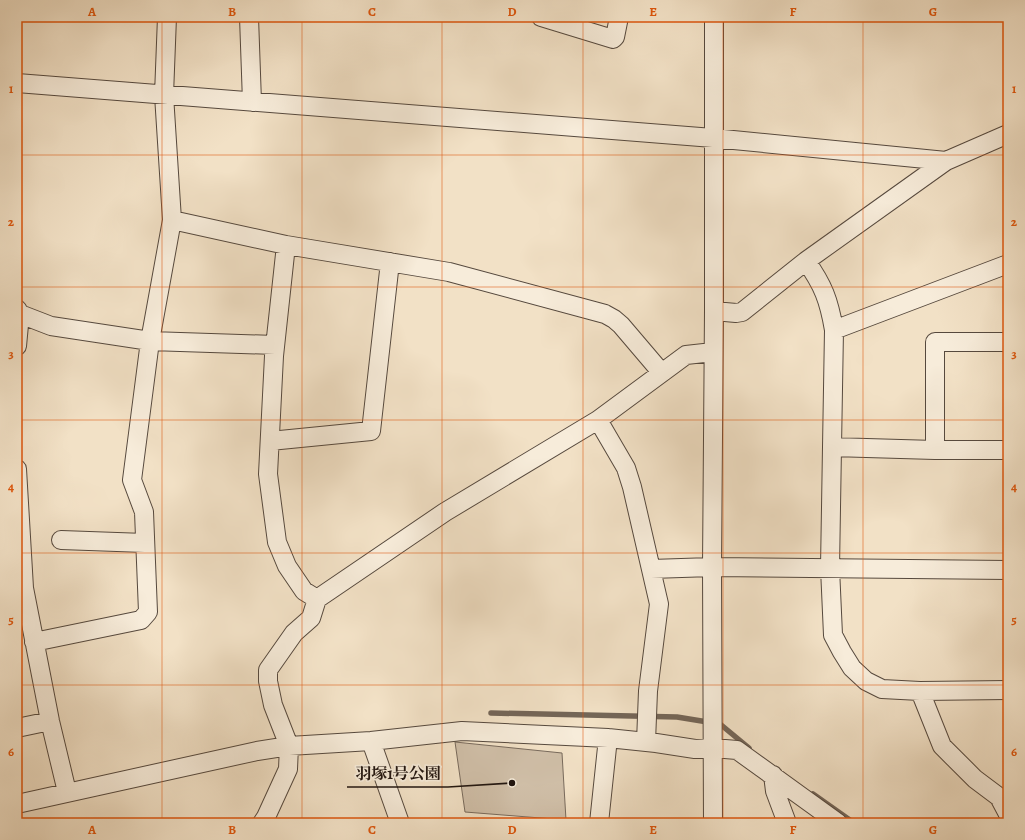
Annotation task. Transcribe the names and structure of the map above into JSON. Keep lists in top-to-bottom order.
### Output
{
  "places": ["羽塚1号公園"],
  "grid": {
    "columns": [
      "A",
      "B",
      "C",
      "D",
      "E",
      "F",
      "G"
    ],
    "rows": [
      "1",
      "2",
      "3",
      "4",
      "5",
      "6"
    ]
  }
}
